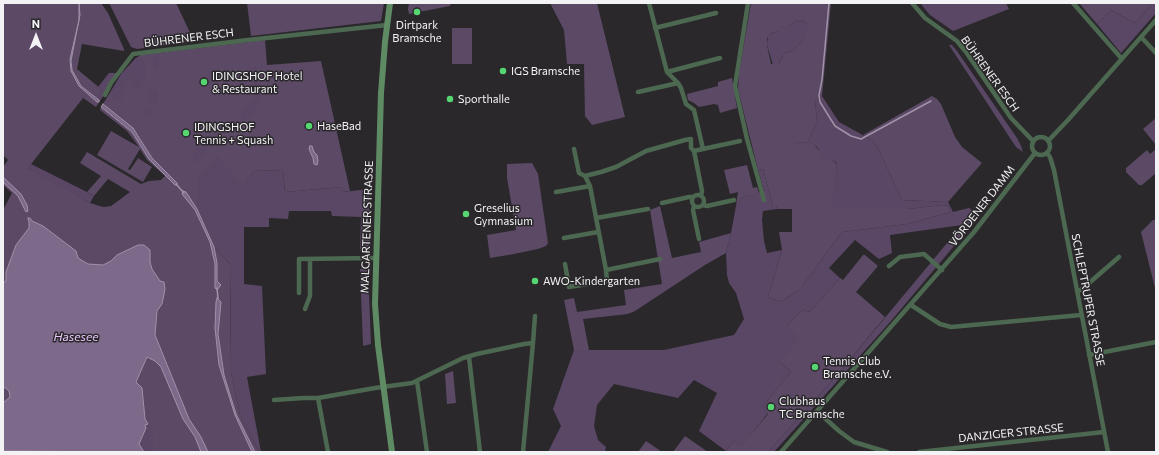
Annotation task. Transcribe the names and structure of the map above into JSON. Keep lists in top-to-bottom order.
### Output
{
  "streets": {
    "street": [
      "BÜHRENER ESCH",
      "VÖRDENER DAMM",
      "MALGARTENER STRASSE",
      "SCHLEPTRUPER STRASSE",
      "DANZIGER STRASSE"
    ]
  },
  "crossings": [
    ["BÜHRENER ESCH", "VÖRDENER DAMM"],
    ["BÜHRENER ESCH", "MALGARTENER STRASSE"],
    ["BÜHRENER ESCH", "SCHLEPTRUPER STRASSE"],
    ["VÖRDENER DAMM", "SCHLEPTRUPER STRASSE"],
    ["SCHLEPTRUPER STRASSE", "DANZIGER STRASSE"]
  ],
  "water": ["Hasesee"],
  "places": [
    "Dirtpark Bramsche",
    "IGS Bramsche",
    "IDINGSHOF Hotel & Restaurant",
    "Sporthalle",
    "HaseBad",
    "IDINGSHOF Tennis + Squash",
    "Greselius Gymnasium",
    "AWO-Kindergarten",
    "Tennis Club Bramsche e.V.",
    "Clubhaus TC Bramsche"
  ],
  "north": "top"
}
